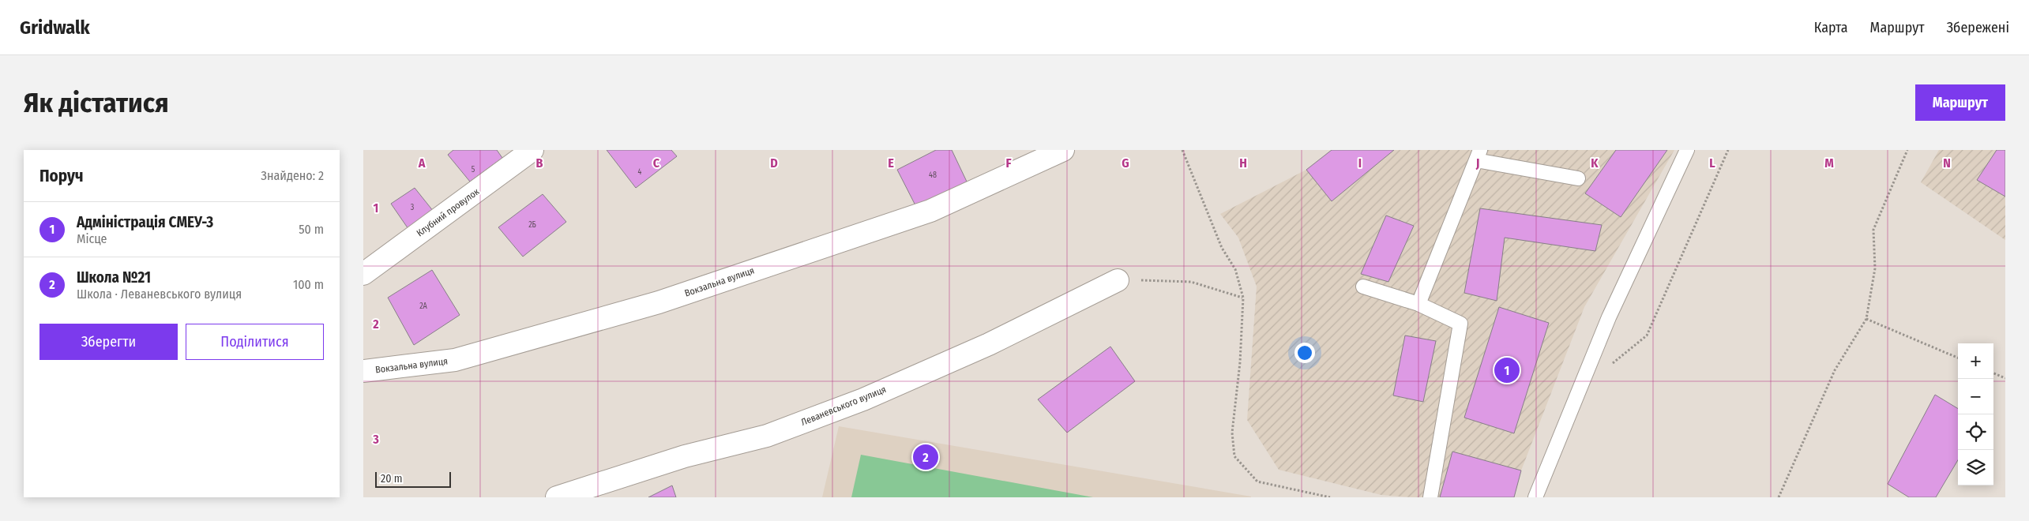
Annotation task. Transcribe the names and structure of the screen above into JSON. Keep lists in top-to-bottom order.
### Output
{
  "streets": {
    "street": ["Клубний провулок", "Вокзальна вулиця", "Леваневського вулиця"]
  },
  "house_numbers": [
    "5",
    "4",
    "48",
    "3",
    "2Б",
    "2А"
  ],
  "scale_bar": "20 m",
  "page": {
    "header": "Gridwalk",
    "nav": ["Карта", "Маршрут", "Збережені"],
    "buttons": [
      "Маршрут",
      ["Зберегти", "Поділитися"]
    ],
    "title": "Як дістатися",
    "heading": ["Поруч", "Знайдено: 2"],
    "list": [
      {
        "mark": "1",
        "name": "Адміністрація СМЕУ-3",
        "note": "Місце",
        "value": "50 m"
      },
      {
        "mark": "2",
        "name": "Школа №21",
        "note": "Школа · Леваневського вулиця",
        "value": "100 m"
      }
    ],
    "map_buttons": ["+", "−"],
    "pins": ["1", "2"],
    "scale": "20 m"
  },
  "grid": {
    "columns": [
      "A",
      "B",
      "C",
      "D",
      "E",
      "F",
      "G",
      "H",
      "I",
      "J",
      "K",
      "L",
      "M",
      "N"
    ],
    "rows": ["1", "2", "3"]
  }
}
